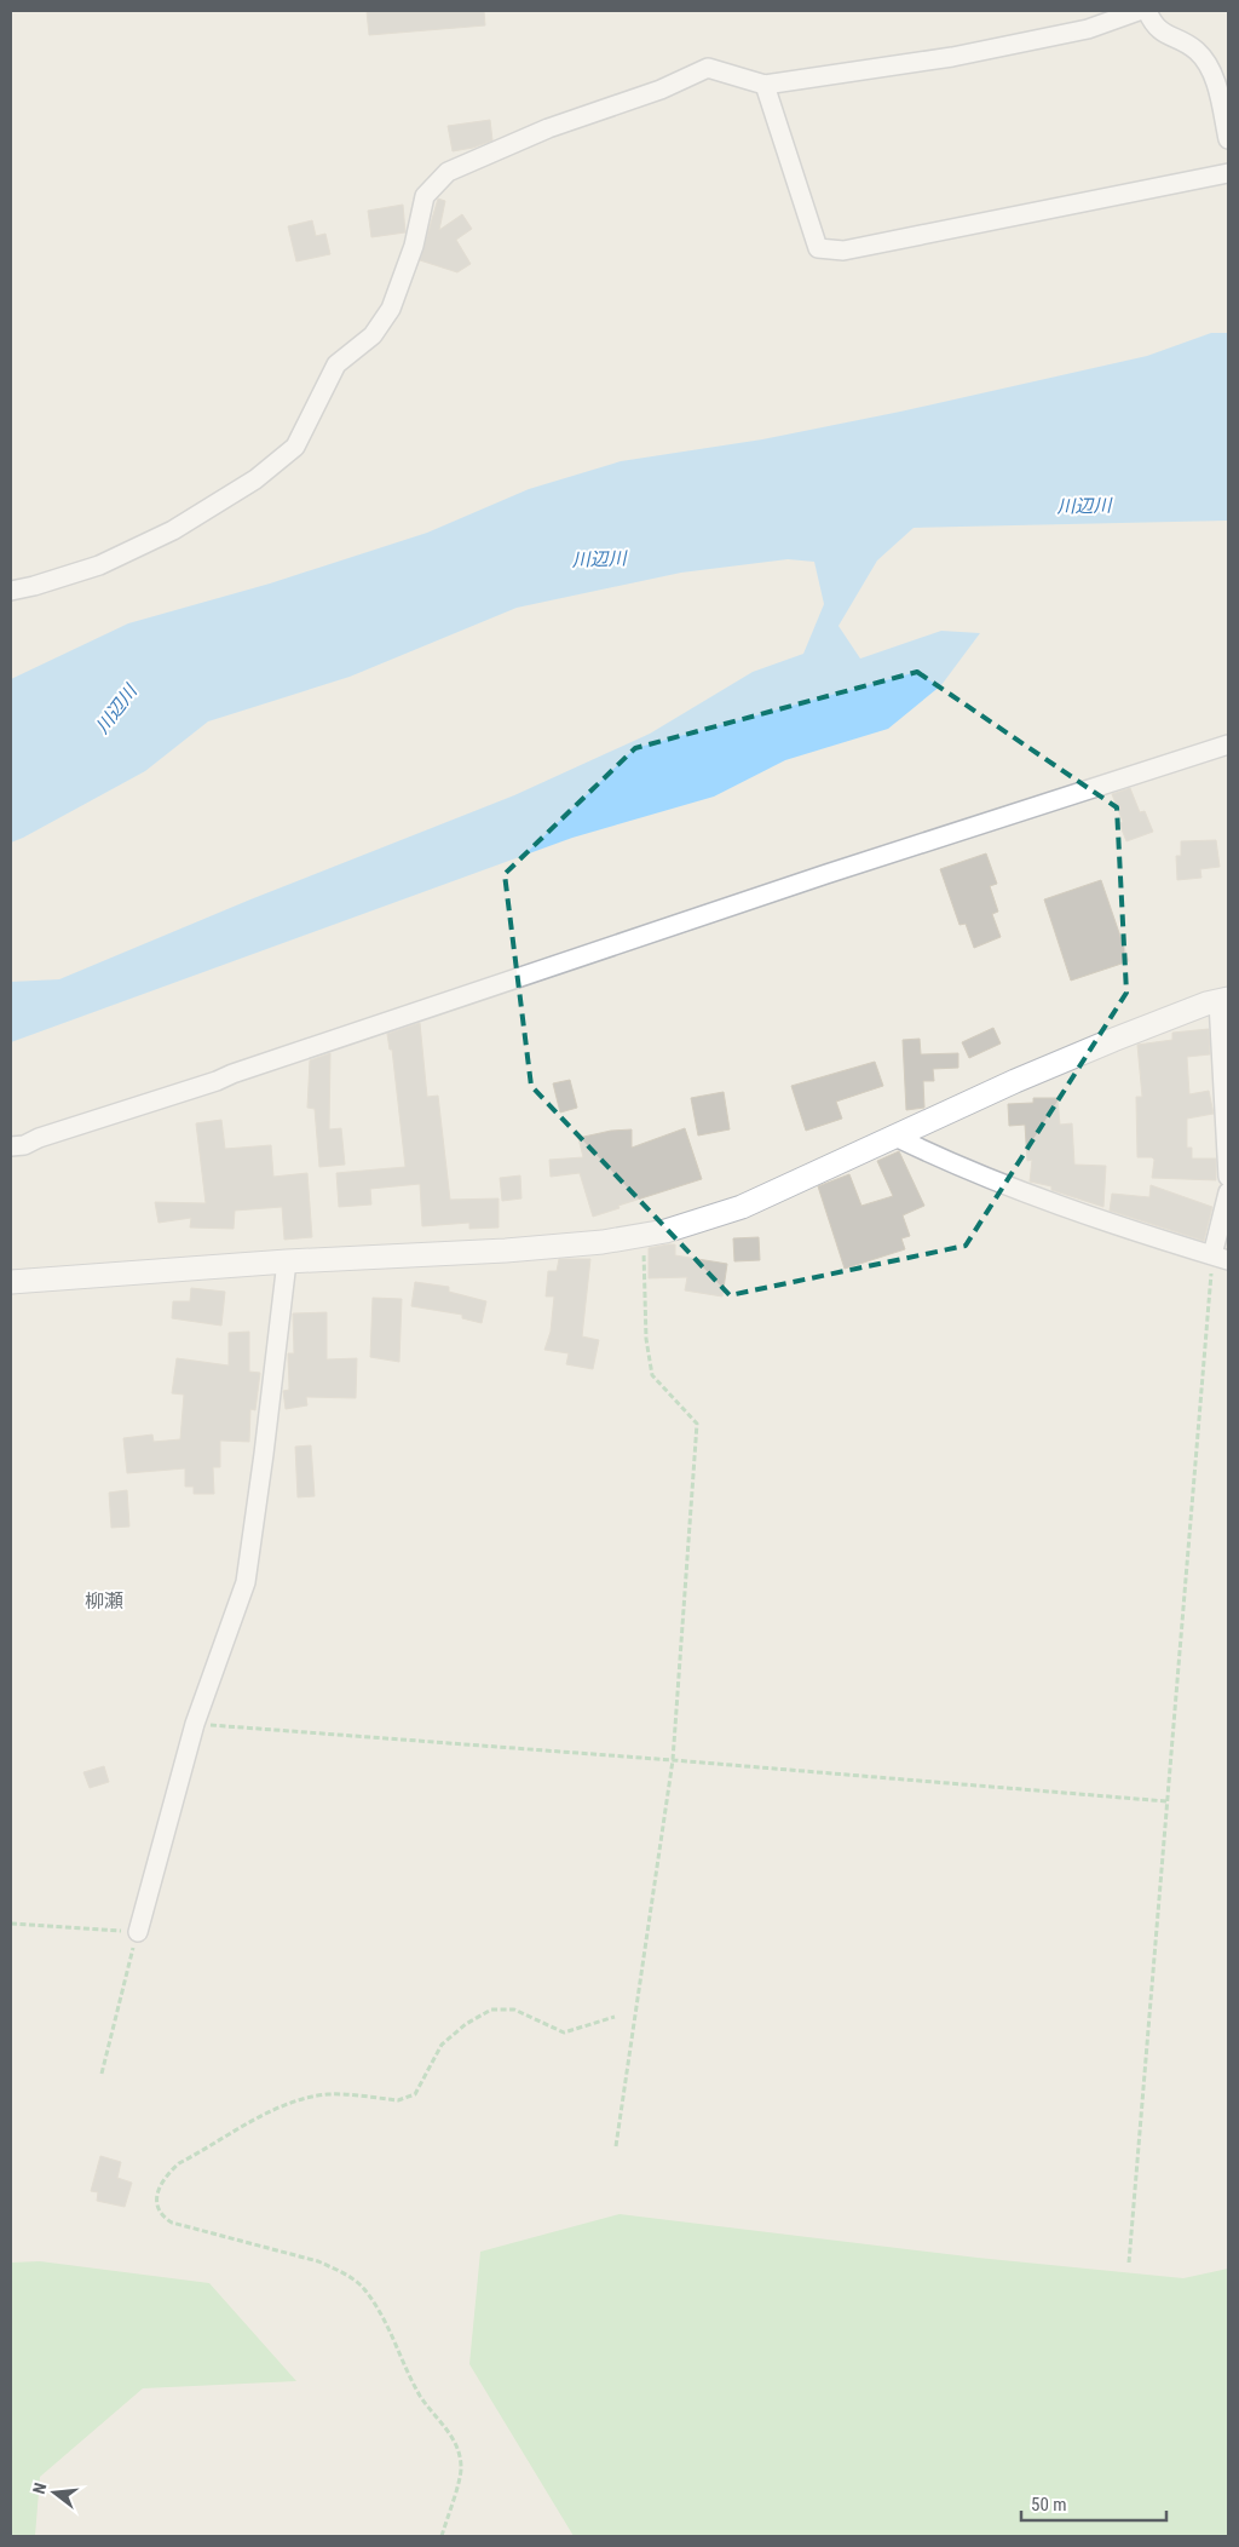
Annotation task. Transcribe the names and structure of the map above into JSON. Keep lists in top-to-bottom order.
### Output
{
  "districts": ["柳瀬"],
  "water": ["川辺川"],
  "scale_bar": "50 m",
  "north": "left"
}
